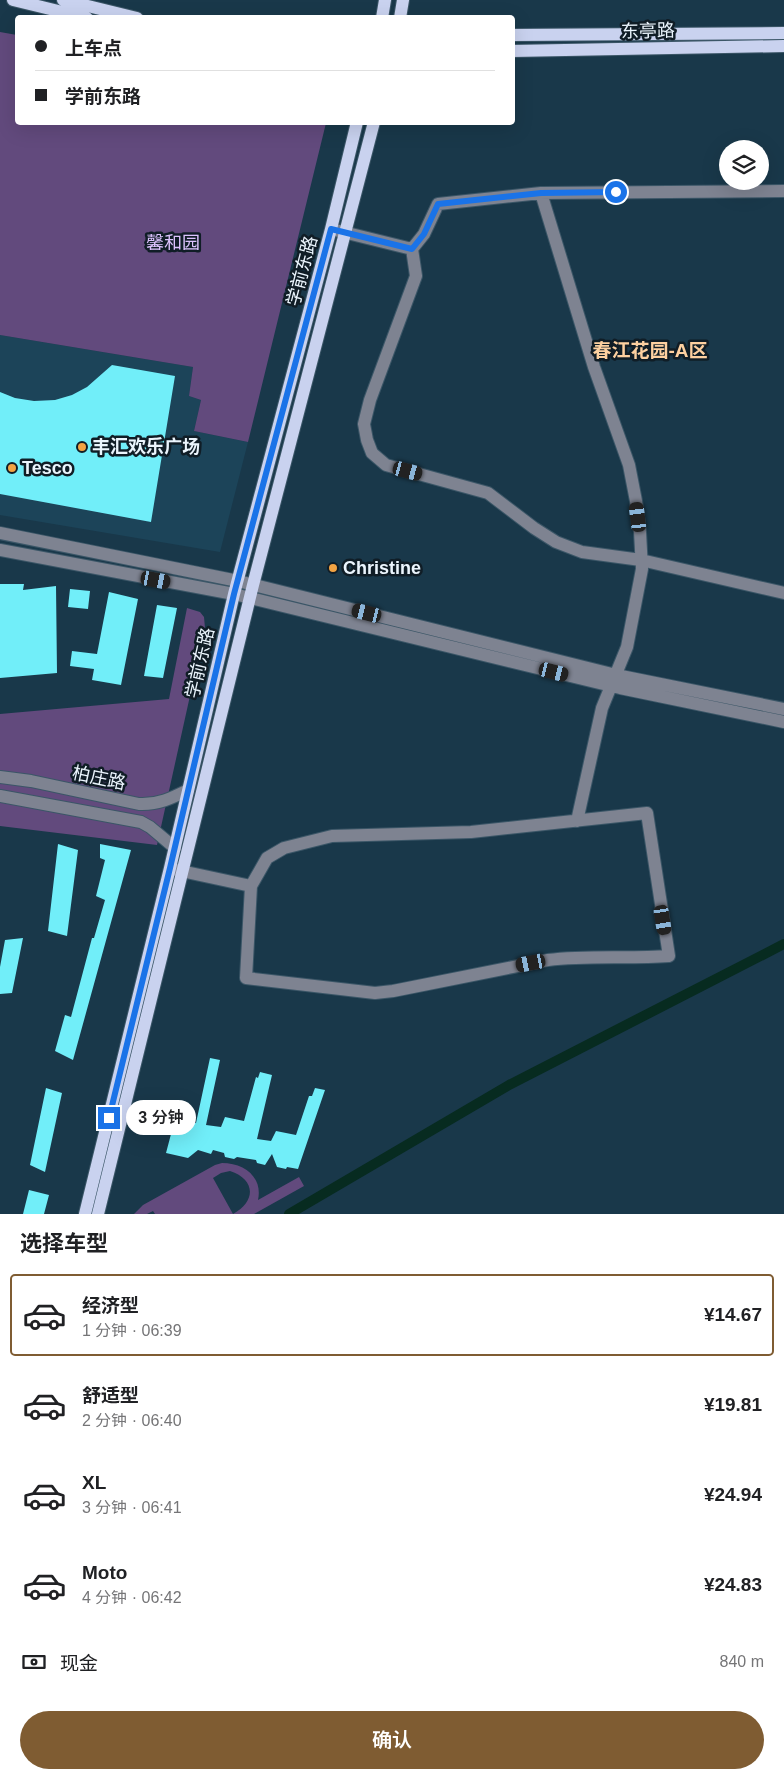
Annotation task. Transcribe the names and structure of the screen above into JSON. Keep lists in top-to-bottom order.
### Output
{
  "streets": {
    "main road": ["东亭路", "学前东路"],
    "street": ["柏庄路"]
  },
  "crossings": [
    ["学前东路", "柏庄路"]
  ],
  "districts": ["春江花园-A区"],
  "parks": ["馨和园"],
  "places": ["丰汇欢乐广场", "Tesco", "Christine"],
  "page": {
    "banner": ["上车点", "学前东路"],
    "bubble": "3 分钟",
    "heading": "选择车型",
    "list": [
      {
        "name": "经济型",
        "note": "1 分钟 · 06:39",
        "value": "¥14.67"
      },
      {
        "name": "舒适型",
        "note": "2 分钟 · 06:40",
        "value": "¥19.81"
      },
      {
        "name": "XL",
        "note": "3 分钟 · 06:41",
        "value": "¥24.94"
      },
      {
        "name": "Moto",
        "note": "4 分钟 · 06:42",
        "value": "¥24.83"
      }
    ],
    "pay": ["现金", "840 m"],
    "buttons": "确认"
  }
}
